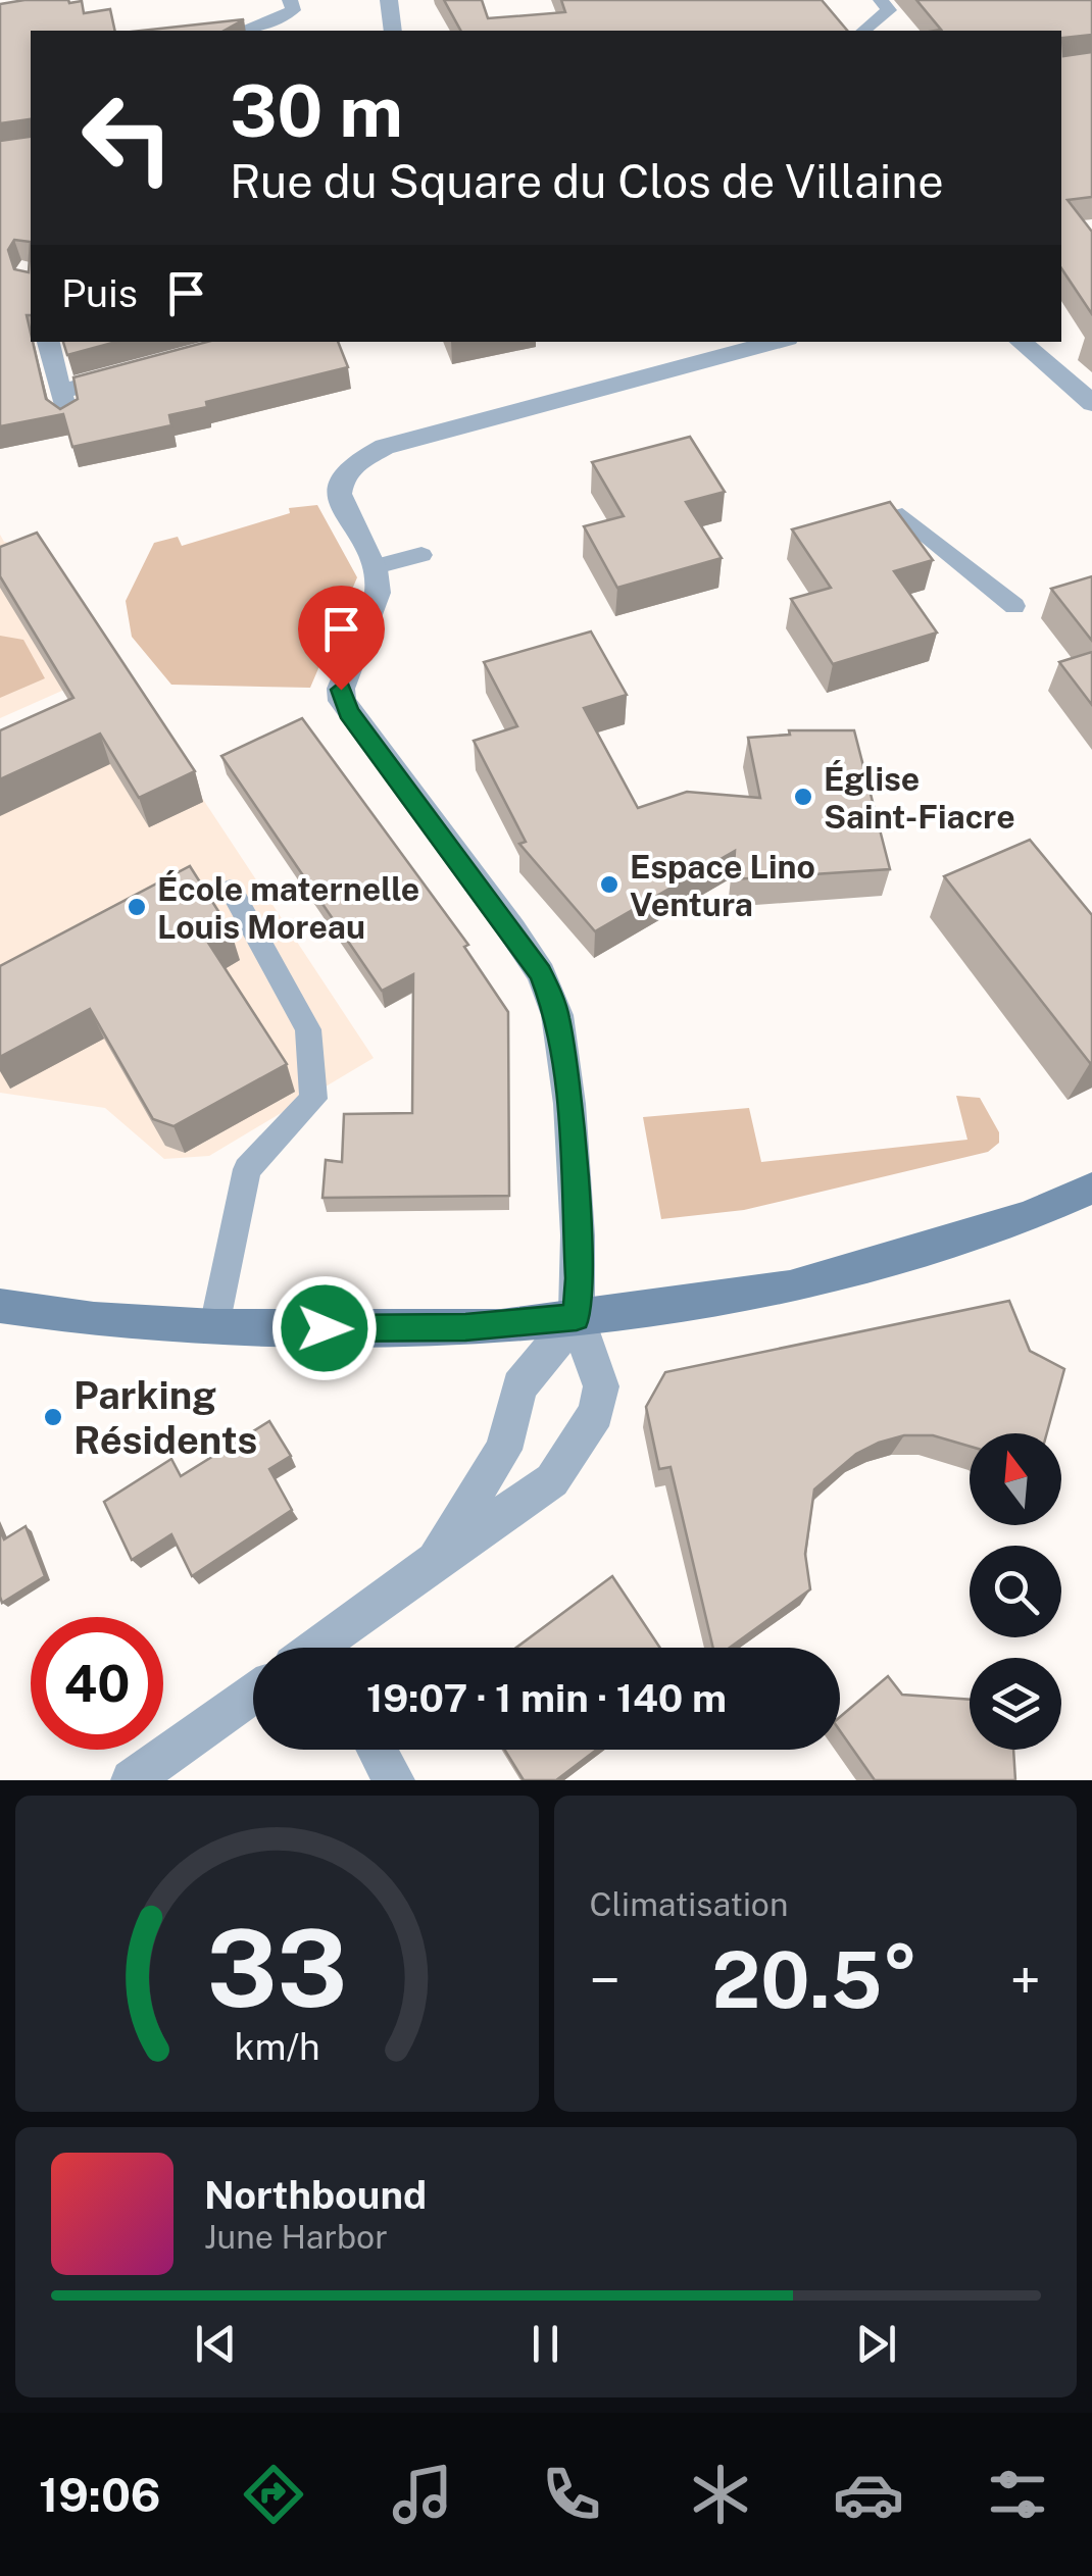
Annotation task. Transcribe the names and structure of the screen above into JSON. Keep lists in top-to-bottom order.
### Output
{
  "places": [
    "Église Saint-Fiacre",
    "Espace Lino Ventura",
    "École maternelle Louis Moreau",
    "Parking Résidents"
  ],
  "north": "top",
  "page": {
    "turn": ["30 m", "Rue du Square du Clos de Villaine"],
    "then": "Puis",
    "limit": "40",
    "trip": "19:07 · 1 min · 140 m",
    "tile": "Climatisation",
    "heat": ["−", "20.5°", "+"],
    "song": ["Northbound", "June Harbor"],
    "tabs": "19:06",
    "gauge": ["33", "km/h"]
  }
}
